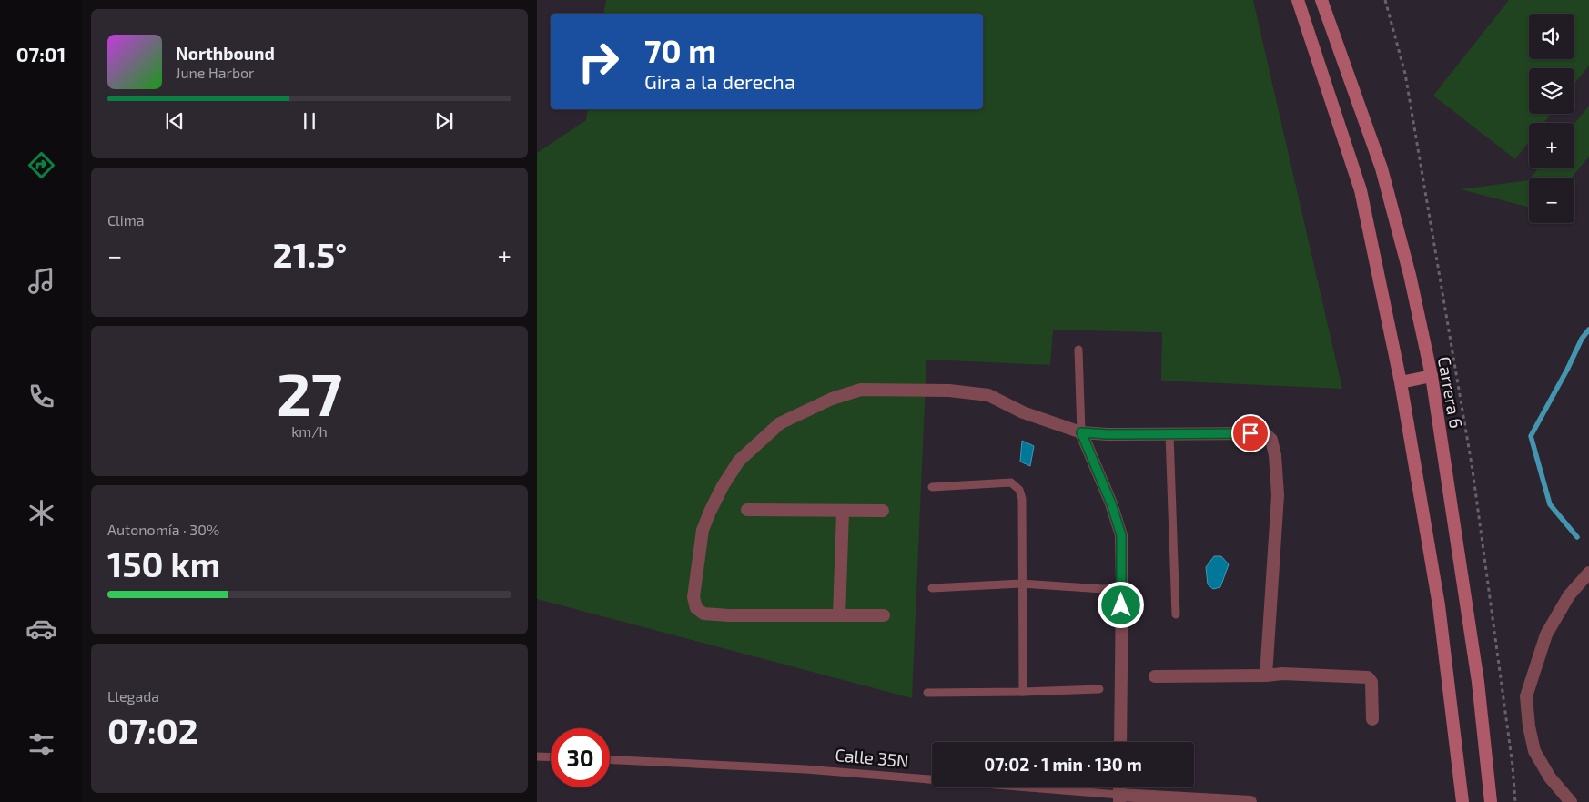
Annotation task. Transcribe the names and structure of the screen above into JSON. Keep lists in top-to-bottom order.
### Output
{
  "streets": {
    "main road": ["Carrera 6"],
    "street": ["Calle 35N"]
  },
  "page": {
    "tabs": "07:01",
    "map_buttons": ["+", "−"],
    "turn": ["70 m", "Gira a la derecha"],
    "song": ["Northbound", "June Harbor"],
    "tile": [
      "Clima",
      ["27", "km/h"],
      ["Autonomía · 30%", "150 km"],
      ["Llegada", "07:02"]
    ],
    "heat": ["−", "21.5°", "+"],
    "limit": "30",
    "trip": "07:02 · 1 min · 130 m"
  }
}
